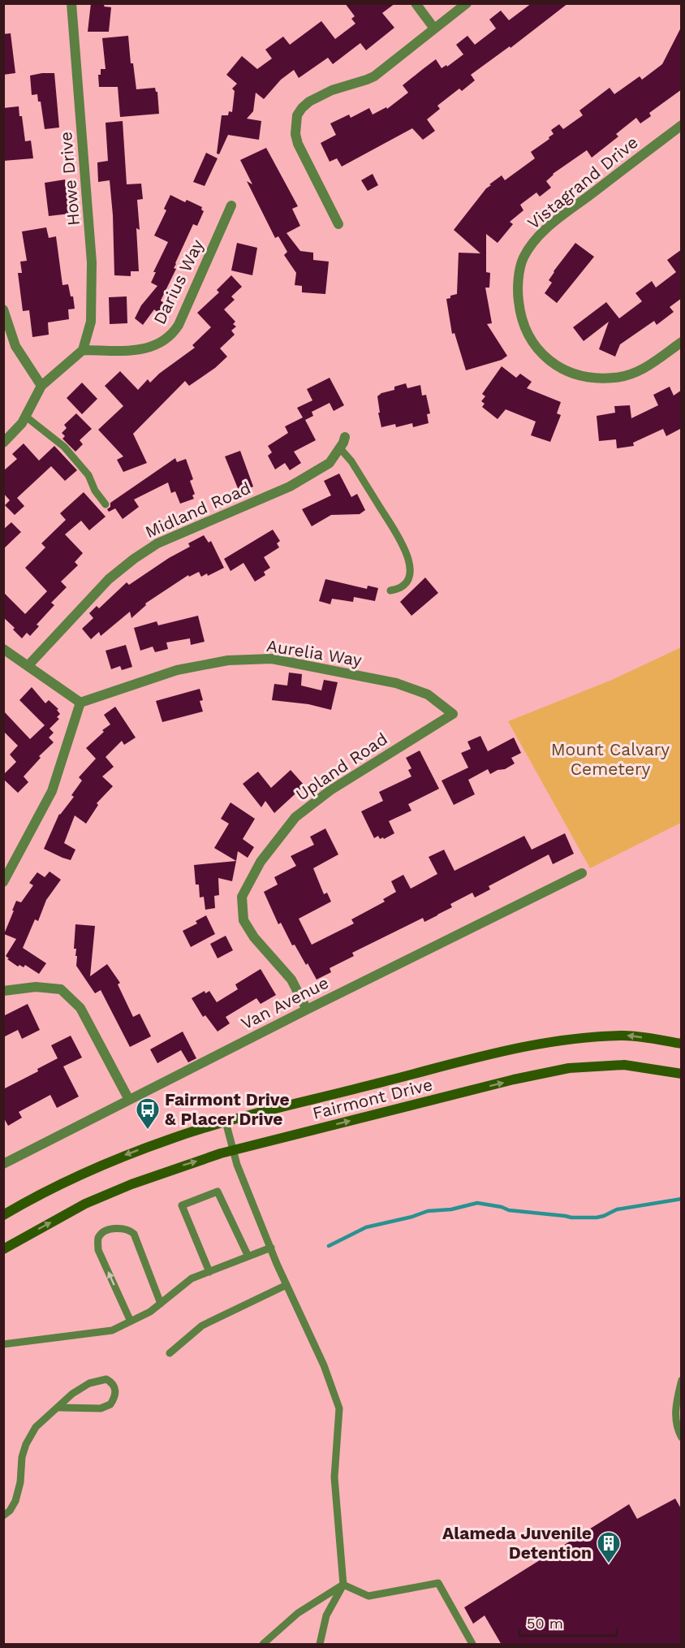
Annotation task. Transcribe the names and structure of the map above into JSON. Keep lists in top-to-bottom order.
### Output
{
  "streets": {
    "main road": ["Fairmont Drive"],
    "street": [
      "Howe Drive",
      "Vistagrand Drive",
      "Darius Way",
      "Midland Road",
      "Aurelia Way",
      "Upland Road",
      "Van Avenue"
    ]
  },
  "crossings": [
    ["Howe Drive", "Darius Way"],
    ["Aurelia Way", "Upland Road"],
    ["Upland Road", "Van Avenue"]
  ],
  "parks": ["Mount Calvary Cemetery"],
  "places": {
    "bus stop": ["Fairmont Drive & Placer Drive"],
    "building": ["Alameda Juvenile Detention"]
  },
  "scale_bar": "50 m"
}
